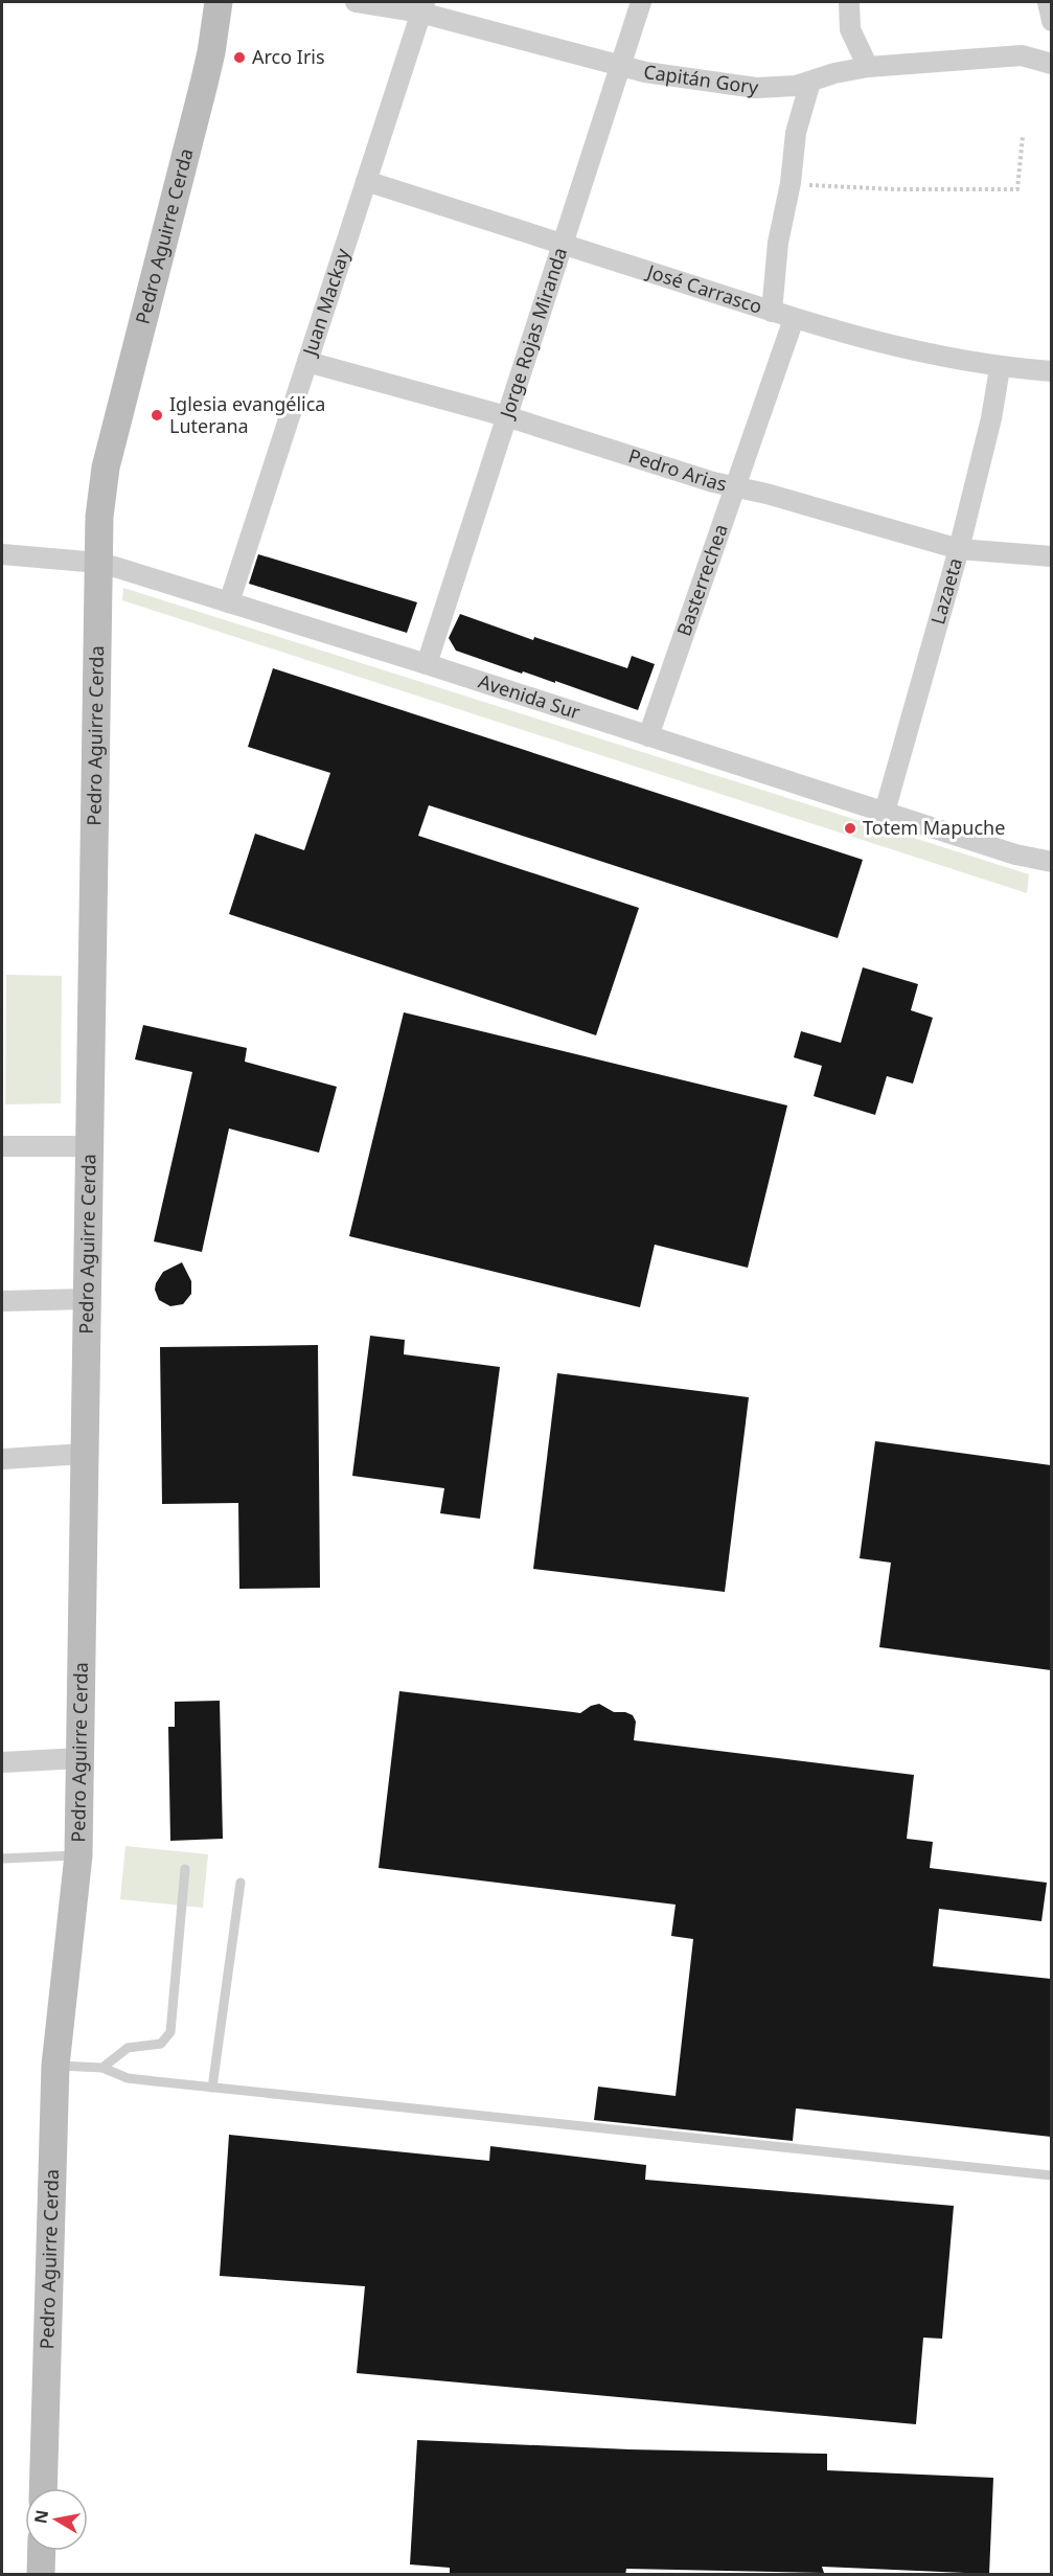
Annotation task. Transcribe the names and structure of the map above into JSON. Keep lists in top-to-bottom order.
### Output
{
  "streets": {
    "street": [
      "Capitán Gory",
      "Pedro Aguirre Cerda",
      "José Carrasco",
      "Juan Mackay",
      "Jorge Rojas Miranda",
      "Pedro Arias",
      "Basterrechea",
      "Lazaeta",
      "Avenida Sur"
    ]
  },
  "crossings": [
    ["Capitán Gory", "Juan Mackay"],
    ["Capitán Gory", "Jorge Rojas Miranda"],
    ["Pedro Aguirre Cerda", "Avenida Sur"],
    ["José Carrasco", "Juan Mackay"],
    ["José Carrasco", "Jorge Rojas Miranda"],
    ["José Carrasco", "Basterrechea"],
    ["José Carrasco", "Lazaeta"],
    ["Juan Mackay", "Pedro Arias"],
    ["Juan Mackay", "Avenida Sur"],
    ["Jorge Rojas Miranda", "Pedro Arias"],
    ["Jorge Rojas Miranda", "Avenida Sur"],
    ["Pedro Arias", "Basterrechea"],
    ["Pedro Arias", "Lazaeta"],
    ["Basterrechea", "Avenida Sur"],
    ["Lazaeta", "Avenida Sur"]
  ],
  "places": ["Arco Iris", "Iglesia evangélica Luterana", "Totem Mapuche"],
  "north": "left"
}
